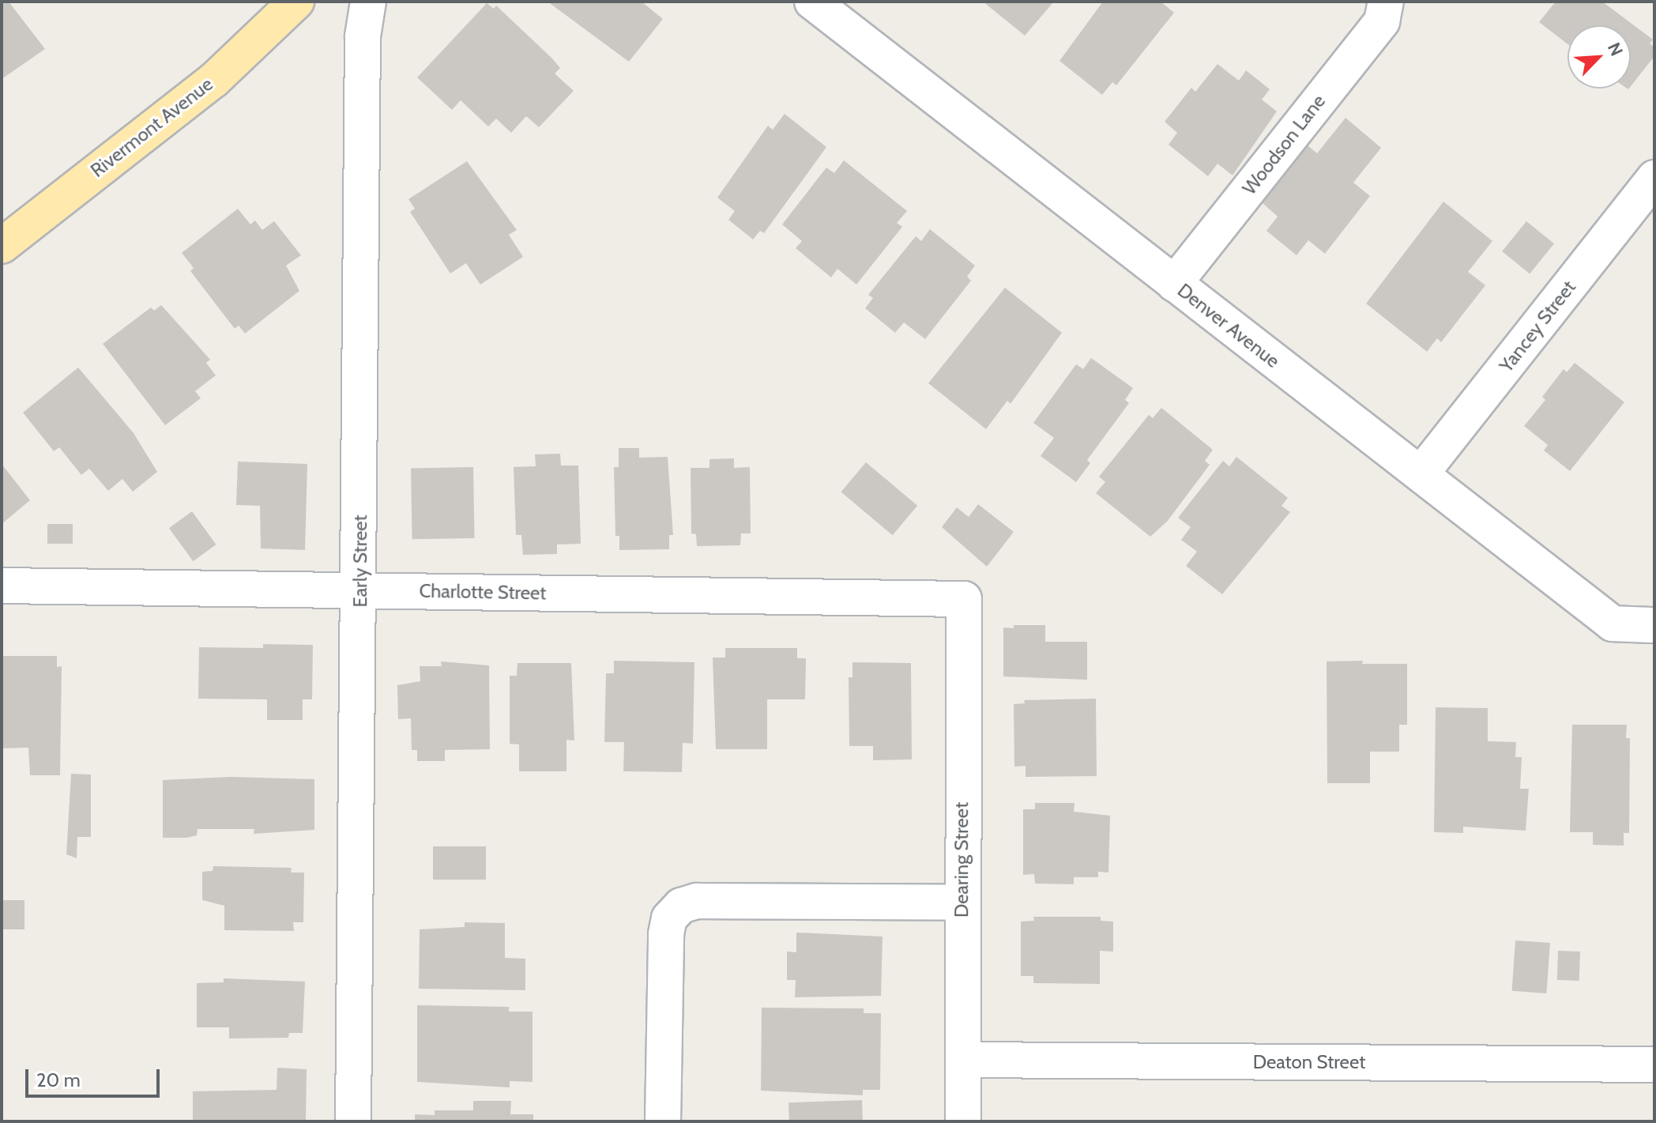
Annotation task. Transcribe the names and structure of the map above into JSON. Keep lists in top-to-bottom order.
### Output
{
  "streets": {
    "main road": ["Rivermont Avenue"],
    "street": [
      "Woodson Lane",
      "Denver Avenue",
      "Yancey Street",
      "Early Street",
      "Charlotte Street",
      "Dearing Street",
      "Deaton Street"
    ]
  },
  "crossings": [
    ["Woodson Lane", "Denver Avenue"],
    ["Denver Avenue", "Yancey Street"],
    ["Early Street", "Charlotte Street"],
    ["Charlotte Street", "Dearing Street"],
    ["Dearing Street", "Deaton Street"]
  ],
  "scale_bar": "20 m",
  "north": "top right"
}
